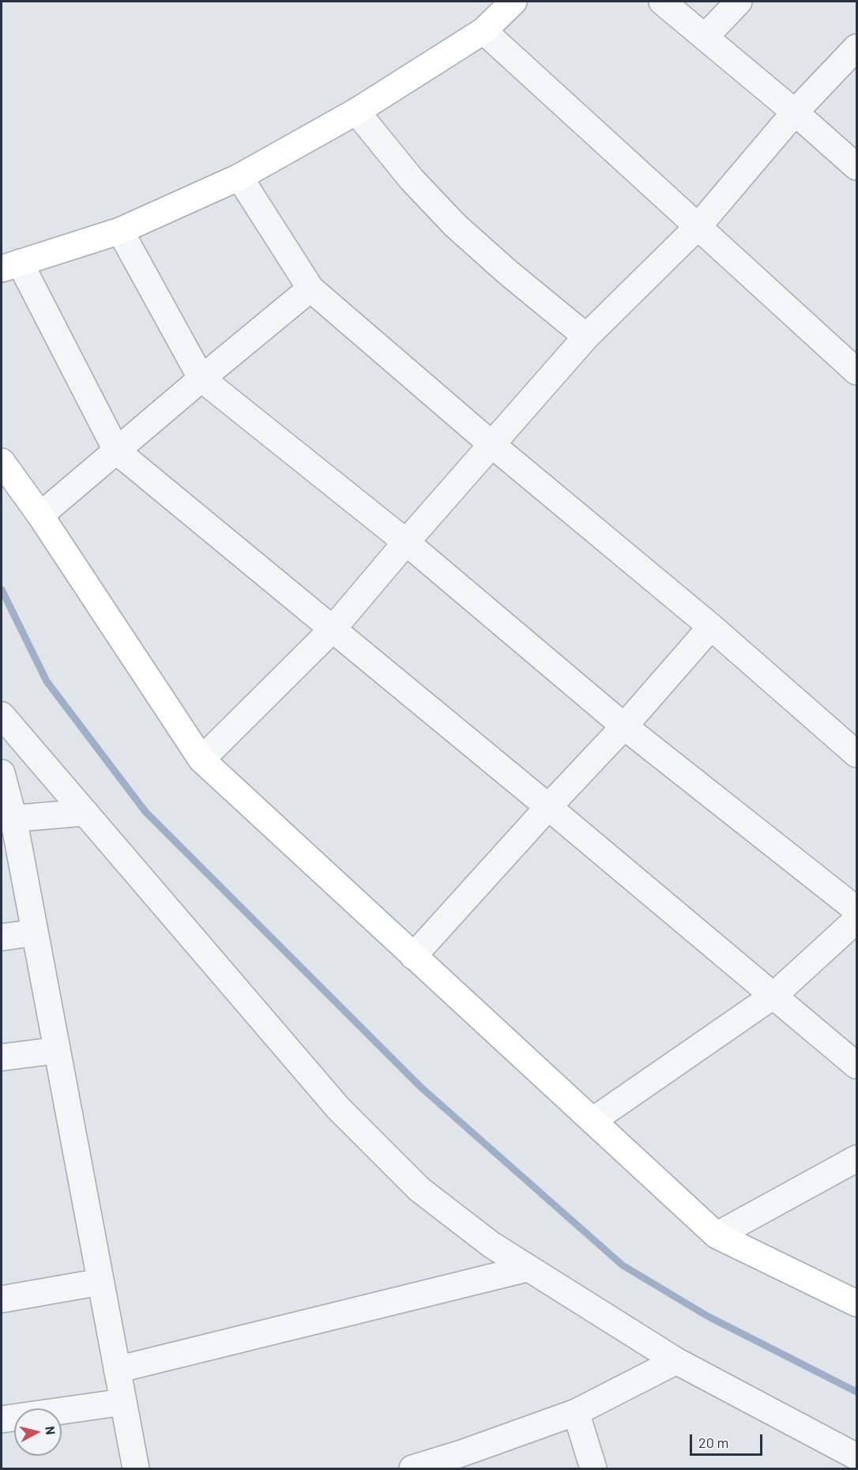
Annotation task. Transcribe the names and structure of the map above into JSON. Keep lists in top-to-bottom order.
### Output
{
  "scale_bar": "20 m",
  "north": "right"
}
